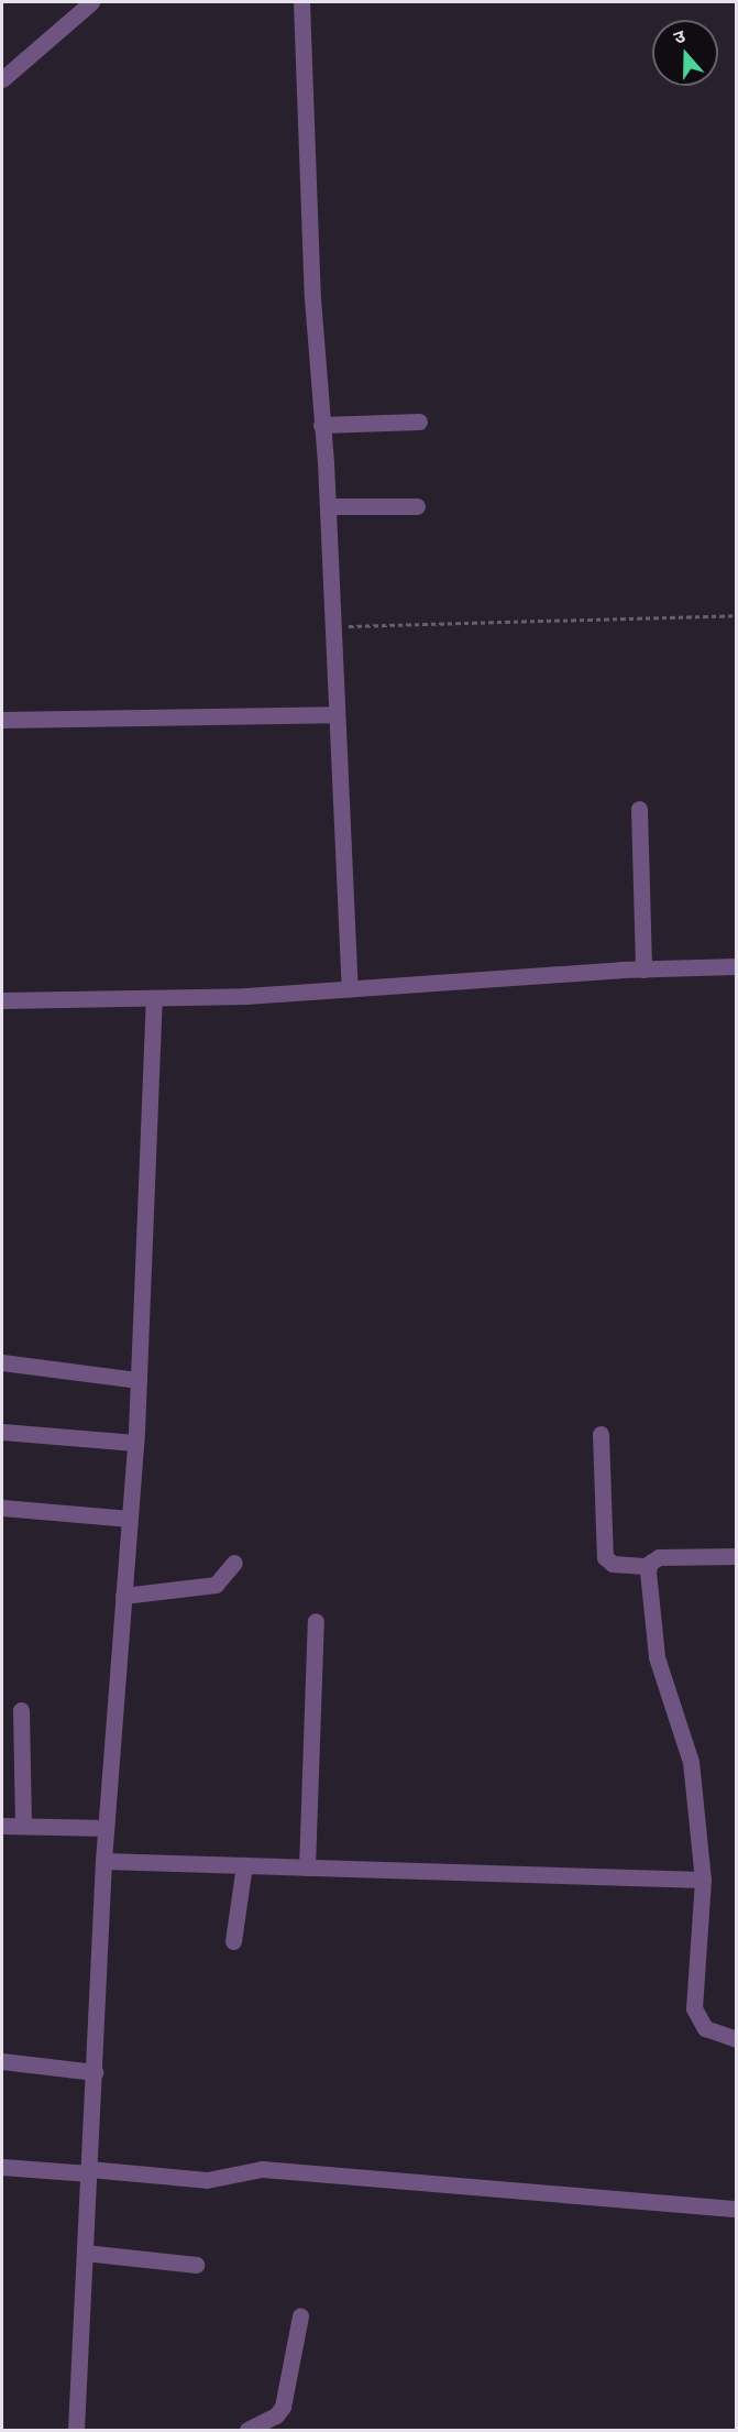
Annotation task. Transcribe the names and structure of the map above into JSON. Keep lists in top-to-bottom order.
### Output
{
  "north": "top"
}
